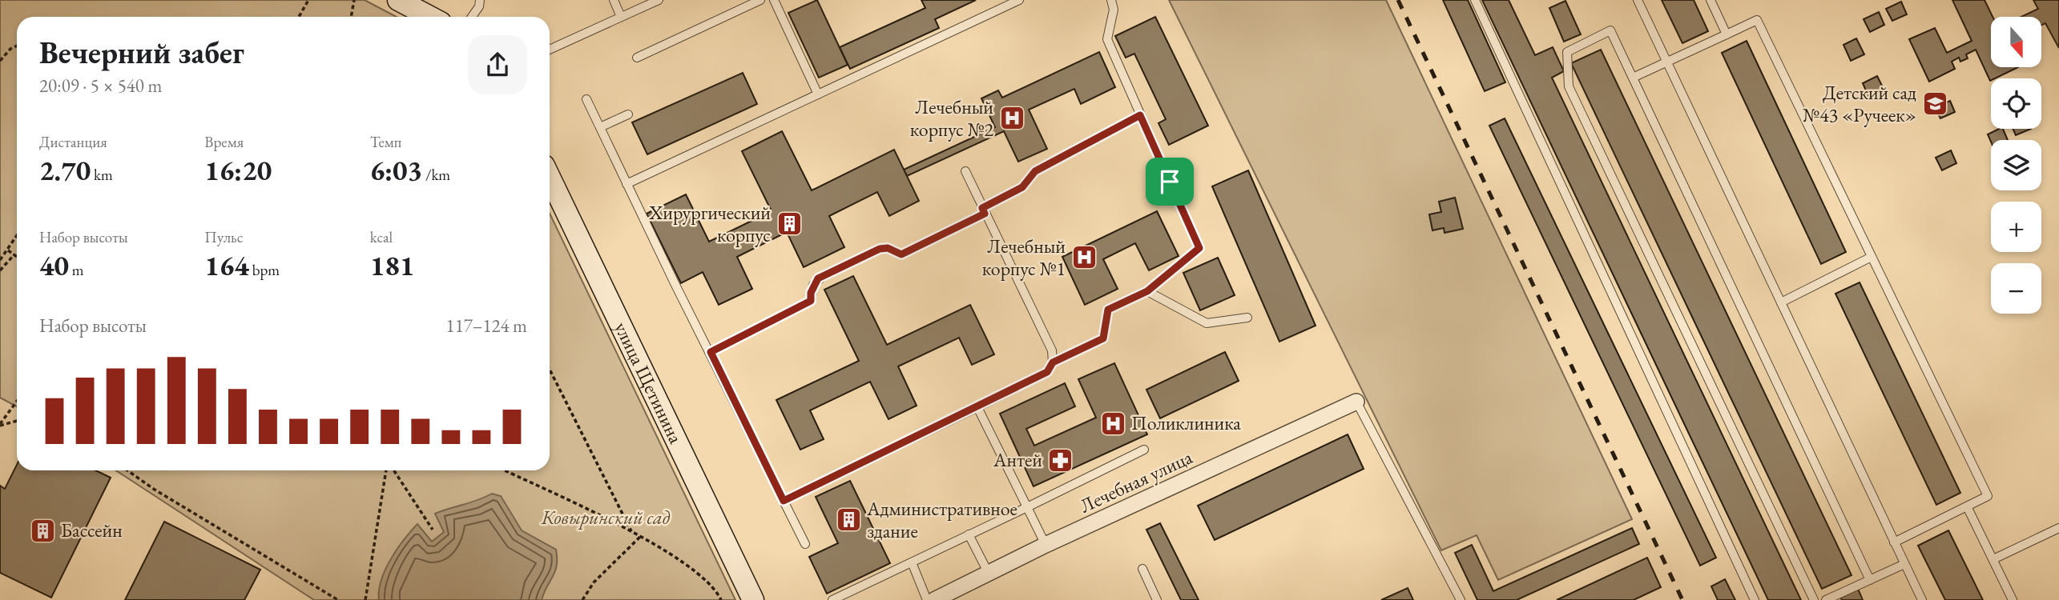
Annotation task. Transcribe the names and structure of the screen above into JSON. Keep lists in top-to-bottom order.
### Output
{
  "streets": {
    "street": ["улица Щетинина", "Лечебная улица"]
  },
  "parks": ["Ковыринский сад"],
  "places": {
    "school or university": ["Детский сад №43 «Ручеек»"],
    "hospital": ["Лечебный корпус №2", "Лечебный корпус №1", "Поликлиника"],
    "building": ["Хирургический корпус", "Административное здание", "Бассейн"],
    "pharmacy": ["Антей"]
  },
  "north": "bottom",
  "page": {
    "map_buttons": ["+", "−"],
    "heading": ["Вечерний забег", "20:09 · 5 × 540 m"],
    "stats": [
      ["Дистанция", "2.70 km"],
      ["Время", "16:20"],
      ["Темп", "6:03 /km"],
      ["Набор высоты", "40 m"],
      ["Пульс", "164 bpm"],
      ["kcal", "181"]
    ],
    "chart": ["Набор высоты", "117–124 m"]
  }
}
